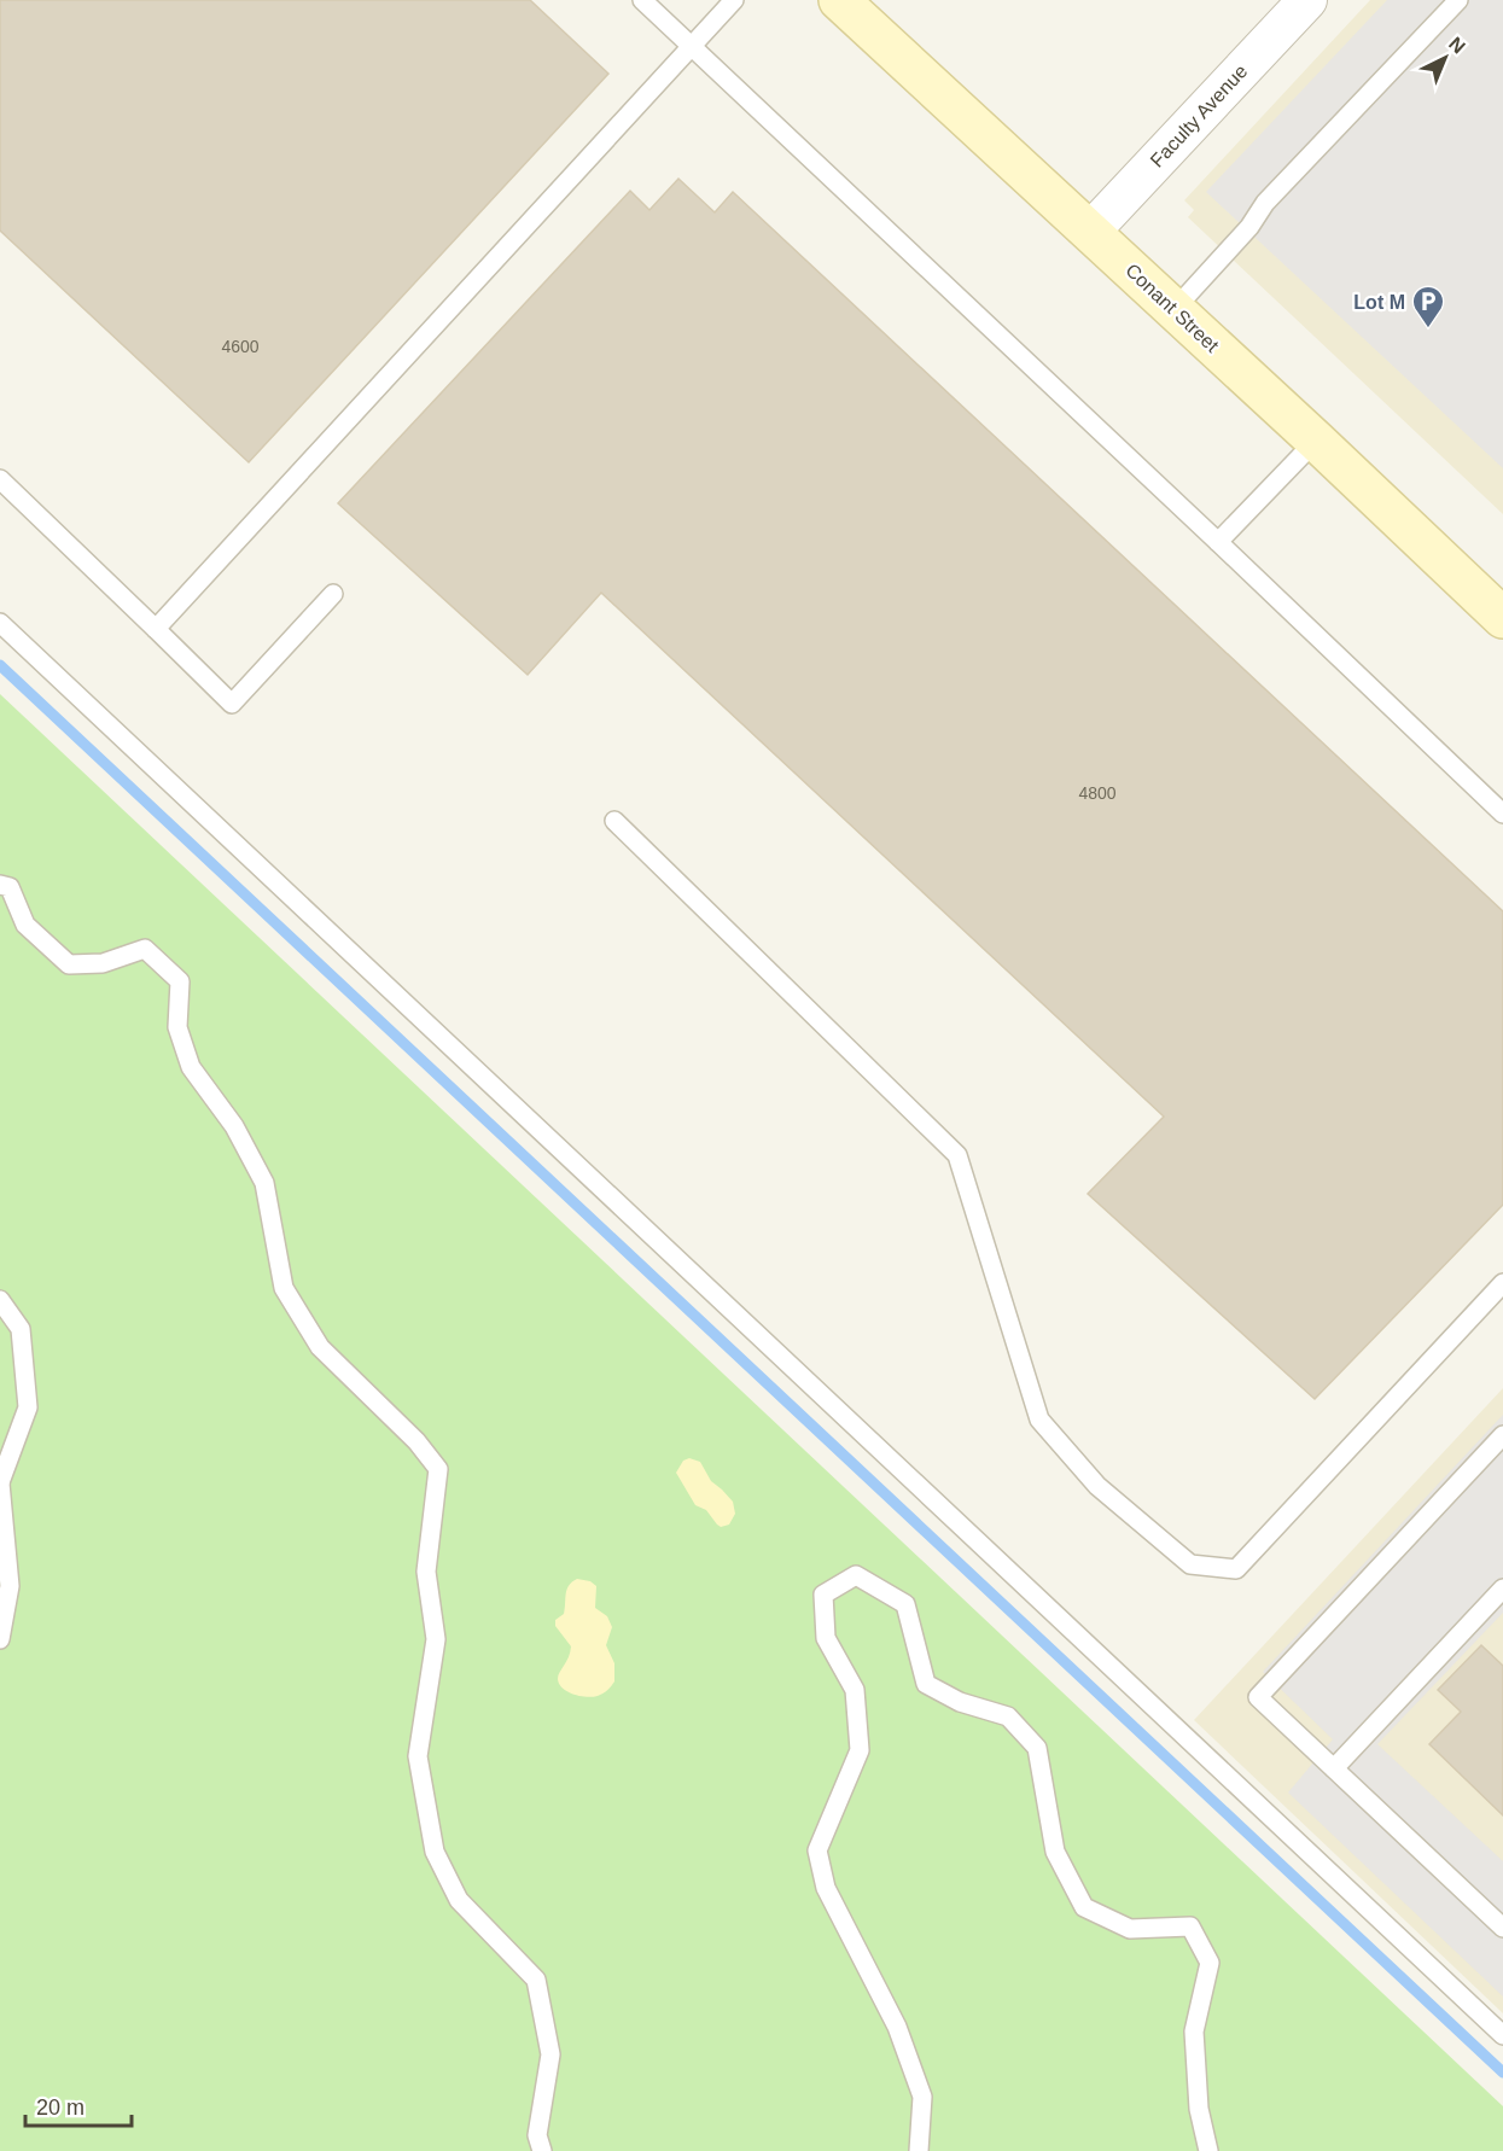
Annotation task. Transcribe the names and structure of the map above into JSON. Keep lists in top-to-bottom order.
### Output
{
  "streets": {
    "street": ["Faculty Avenue", "Conant Street"]
  },
  "crossings": [
    ["Faculty Avenue", "Conant Street"]
  ],
  "places": {
    "parking": ["Lot M"]
  },
  "house_numbers": ["4600", "4800"],
  "scale_bar": "20 m",
  "north": "top right"
}
